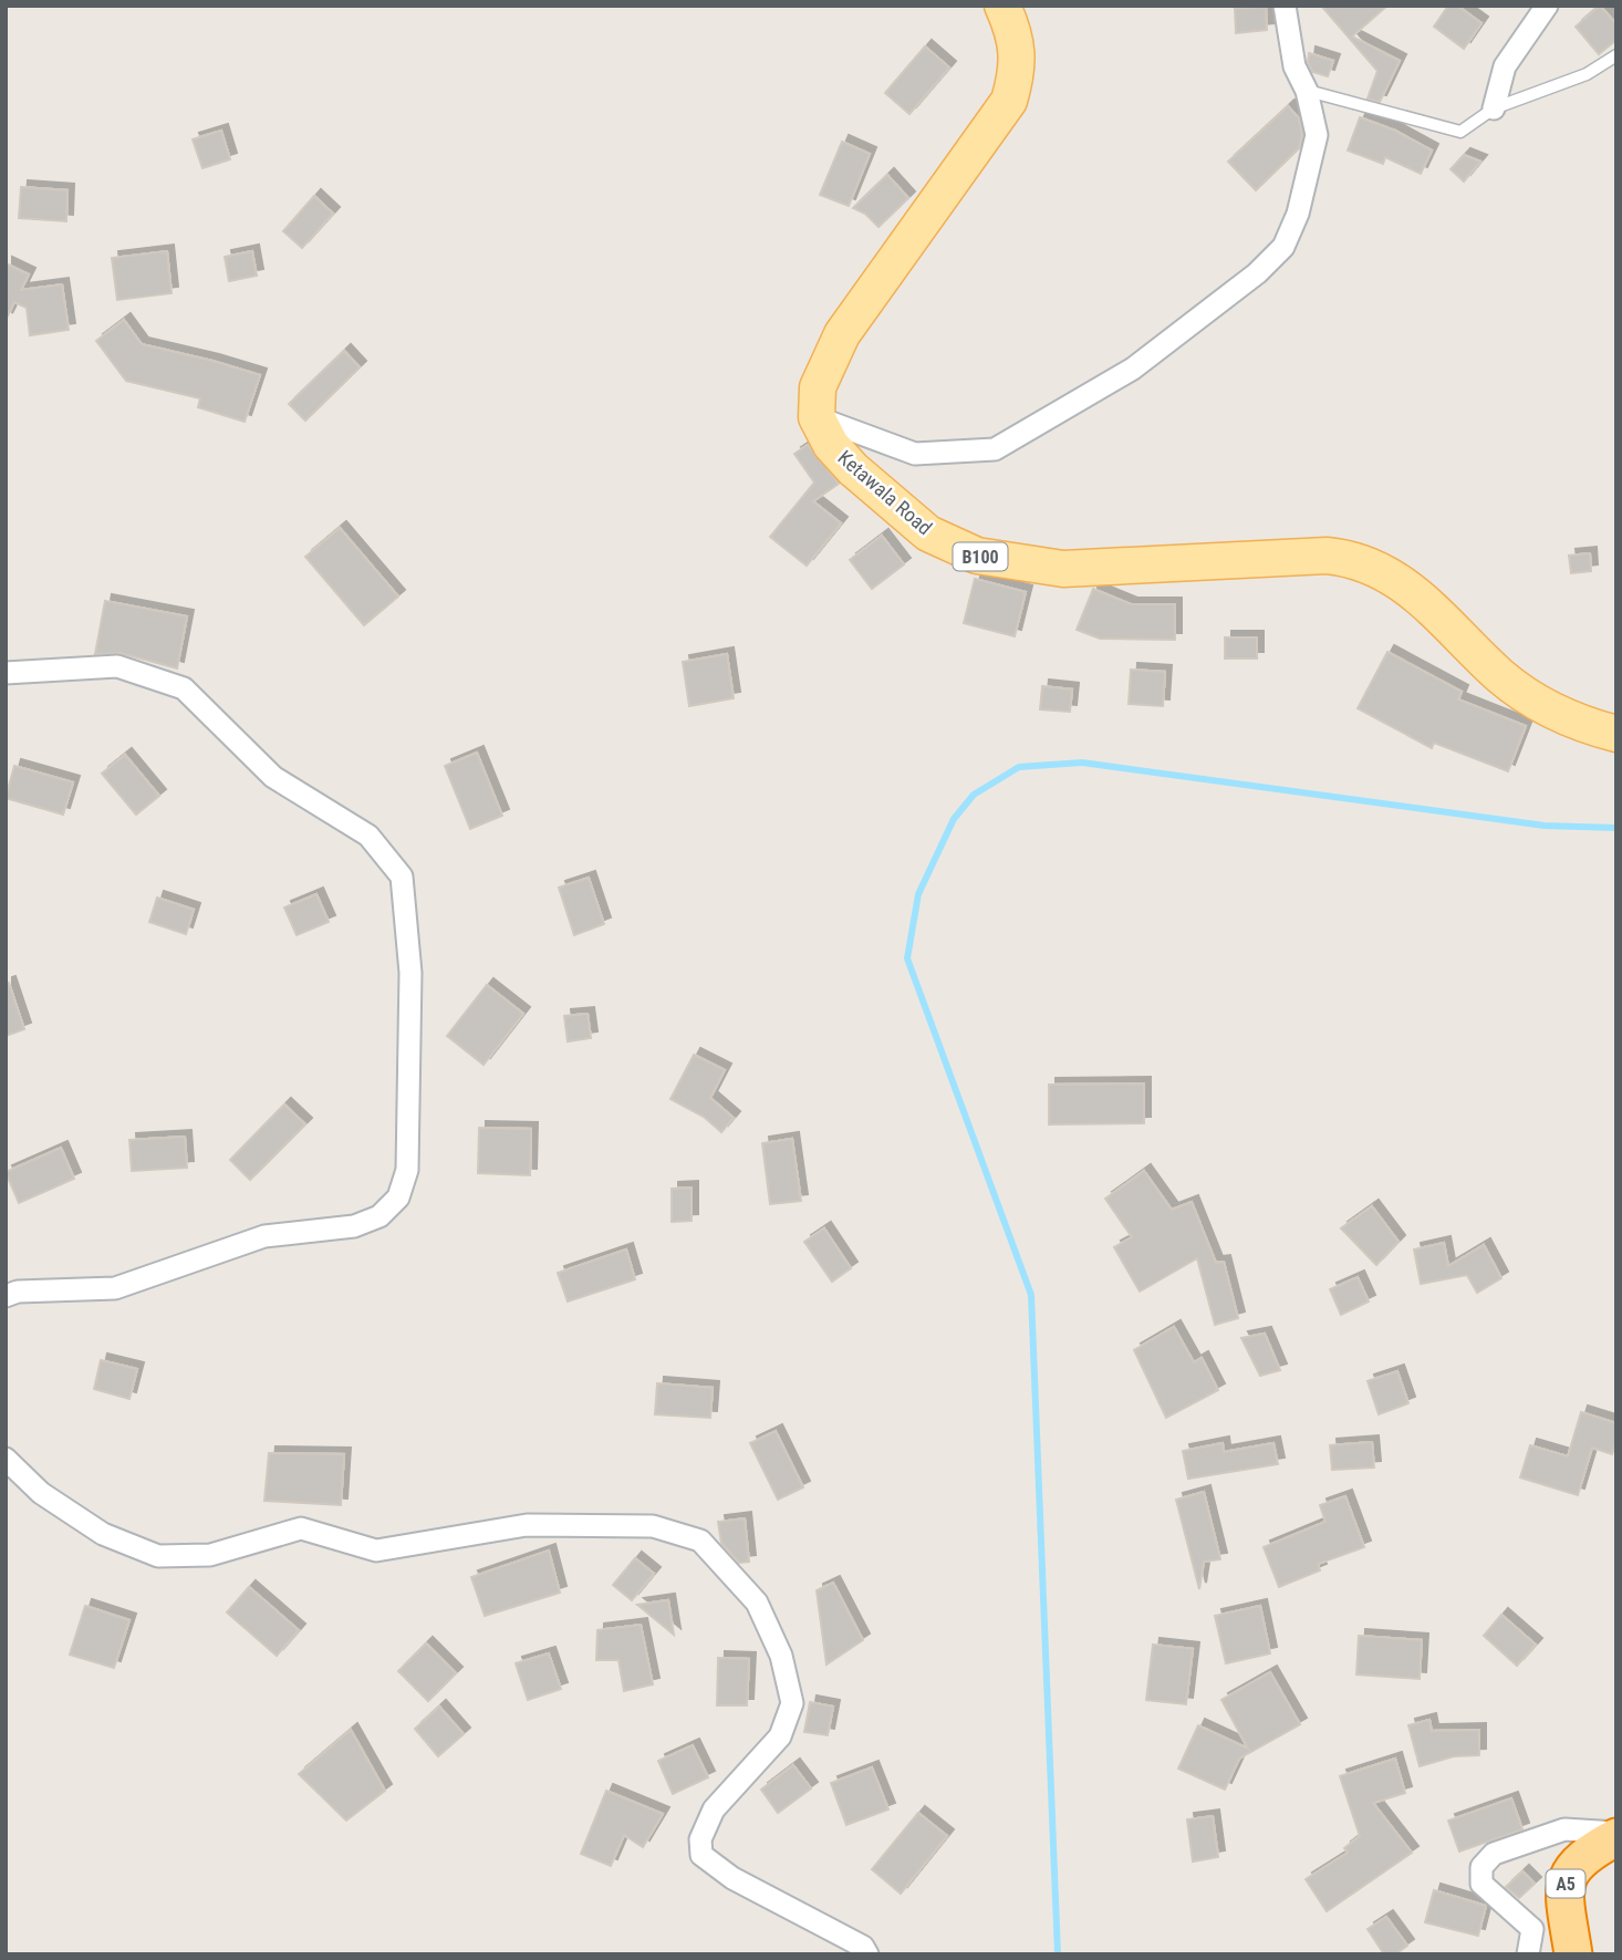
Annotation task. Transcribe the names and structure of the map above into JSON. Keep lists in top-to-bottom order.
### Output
{
  "streets": {
    "highway": ["A5"],
    "main road": ["Ketawala Road", "B100"]
  }
}
